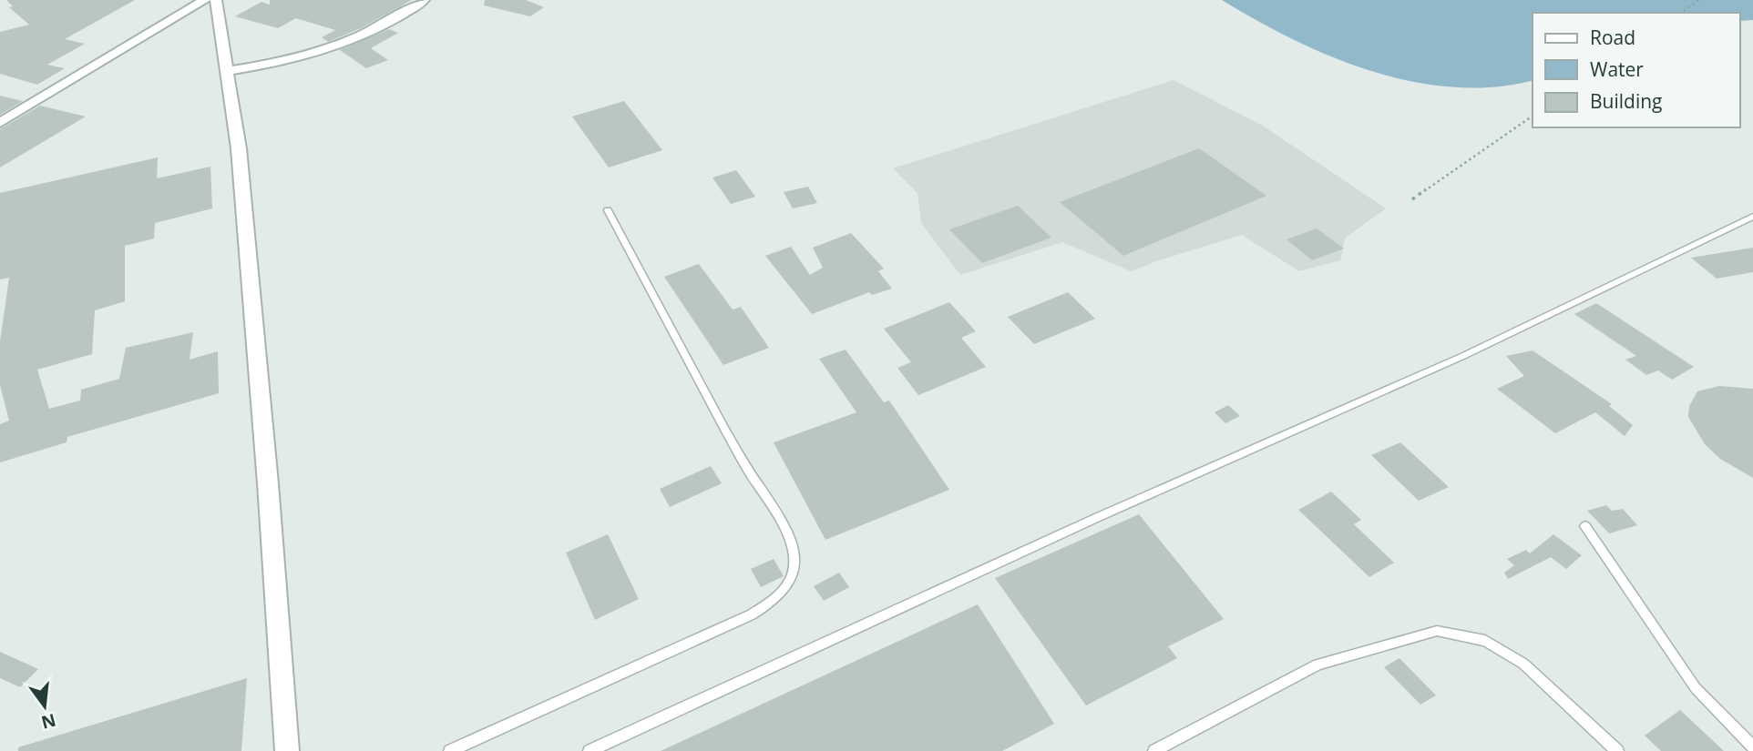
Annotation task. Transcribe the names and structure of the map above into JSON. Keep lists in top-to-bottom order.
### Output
{
  "legend": ["Road", "Water", "Building"],
  "north": "bottom"
}
